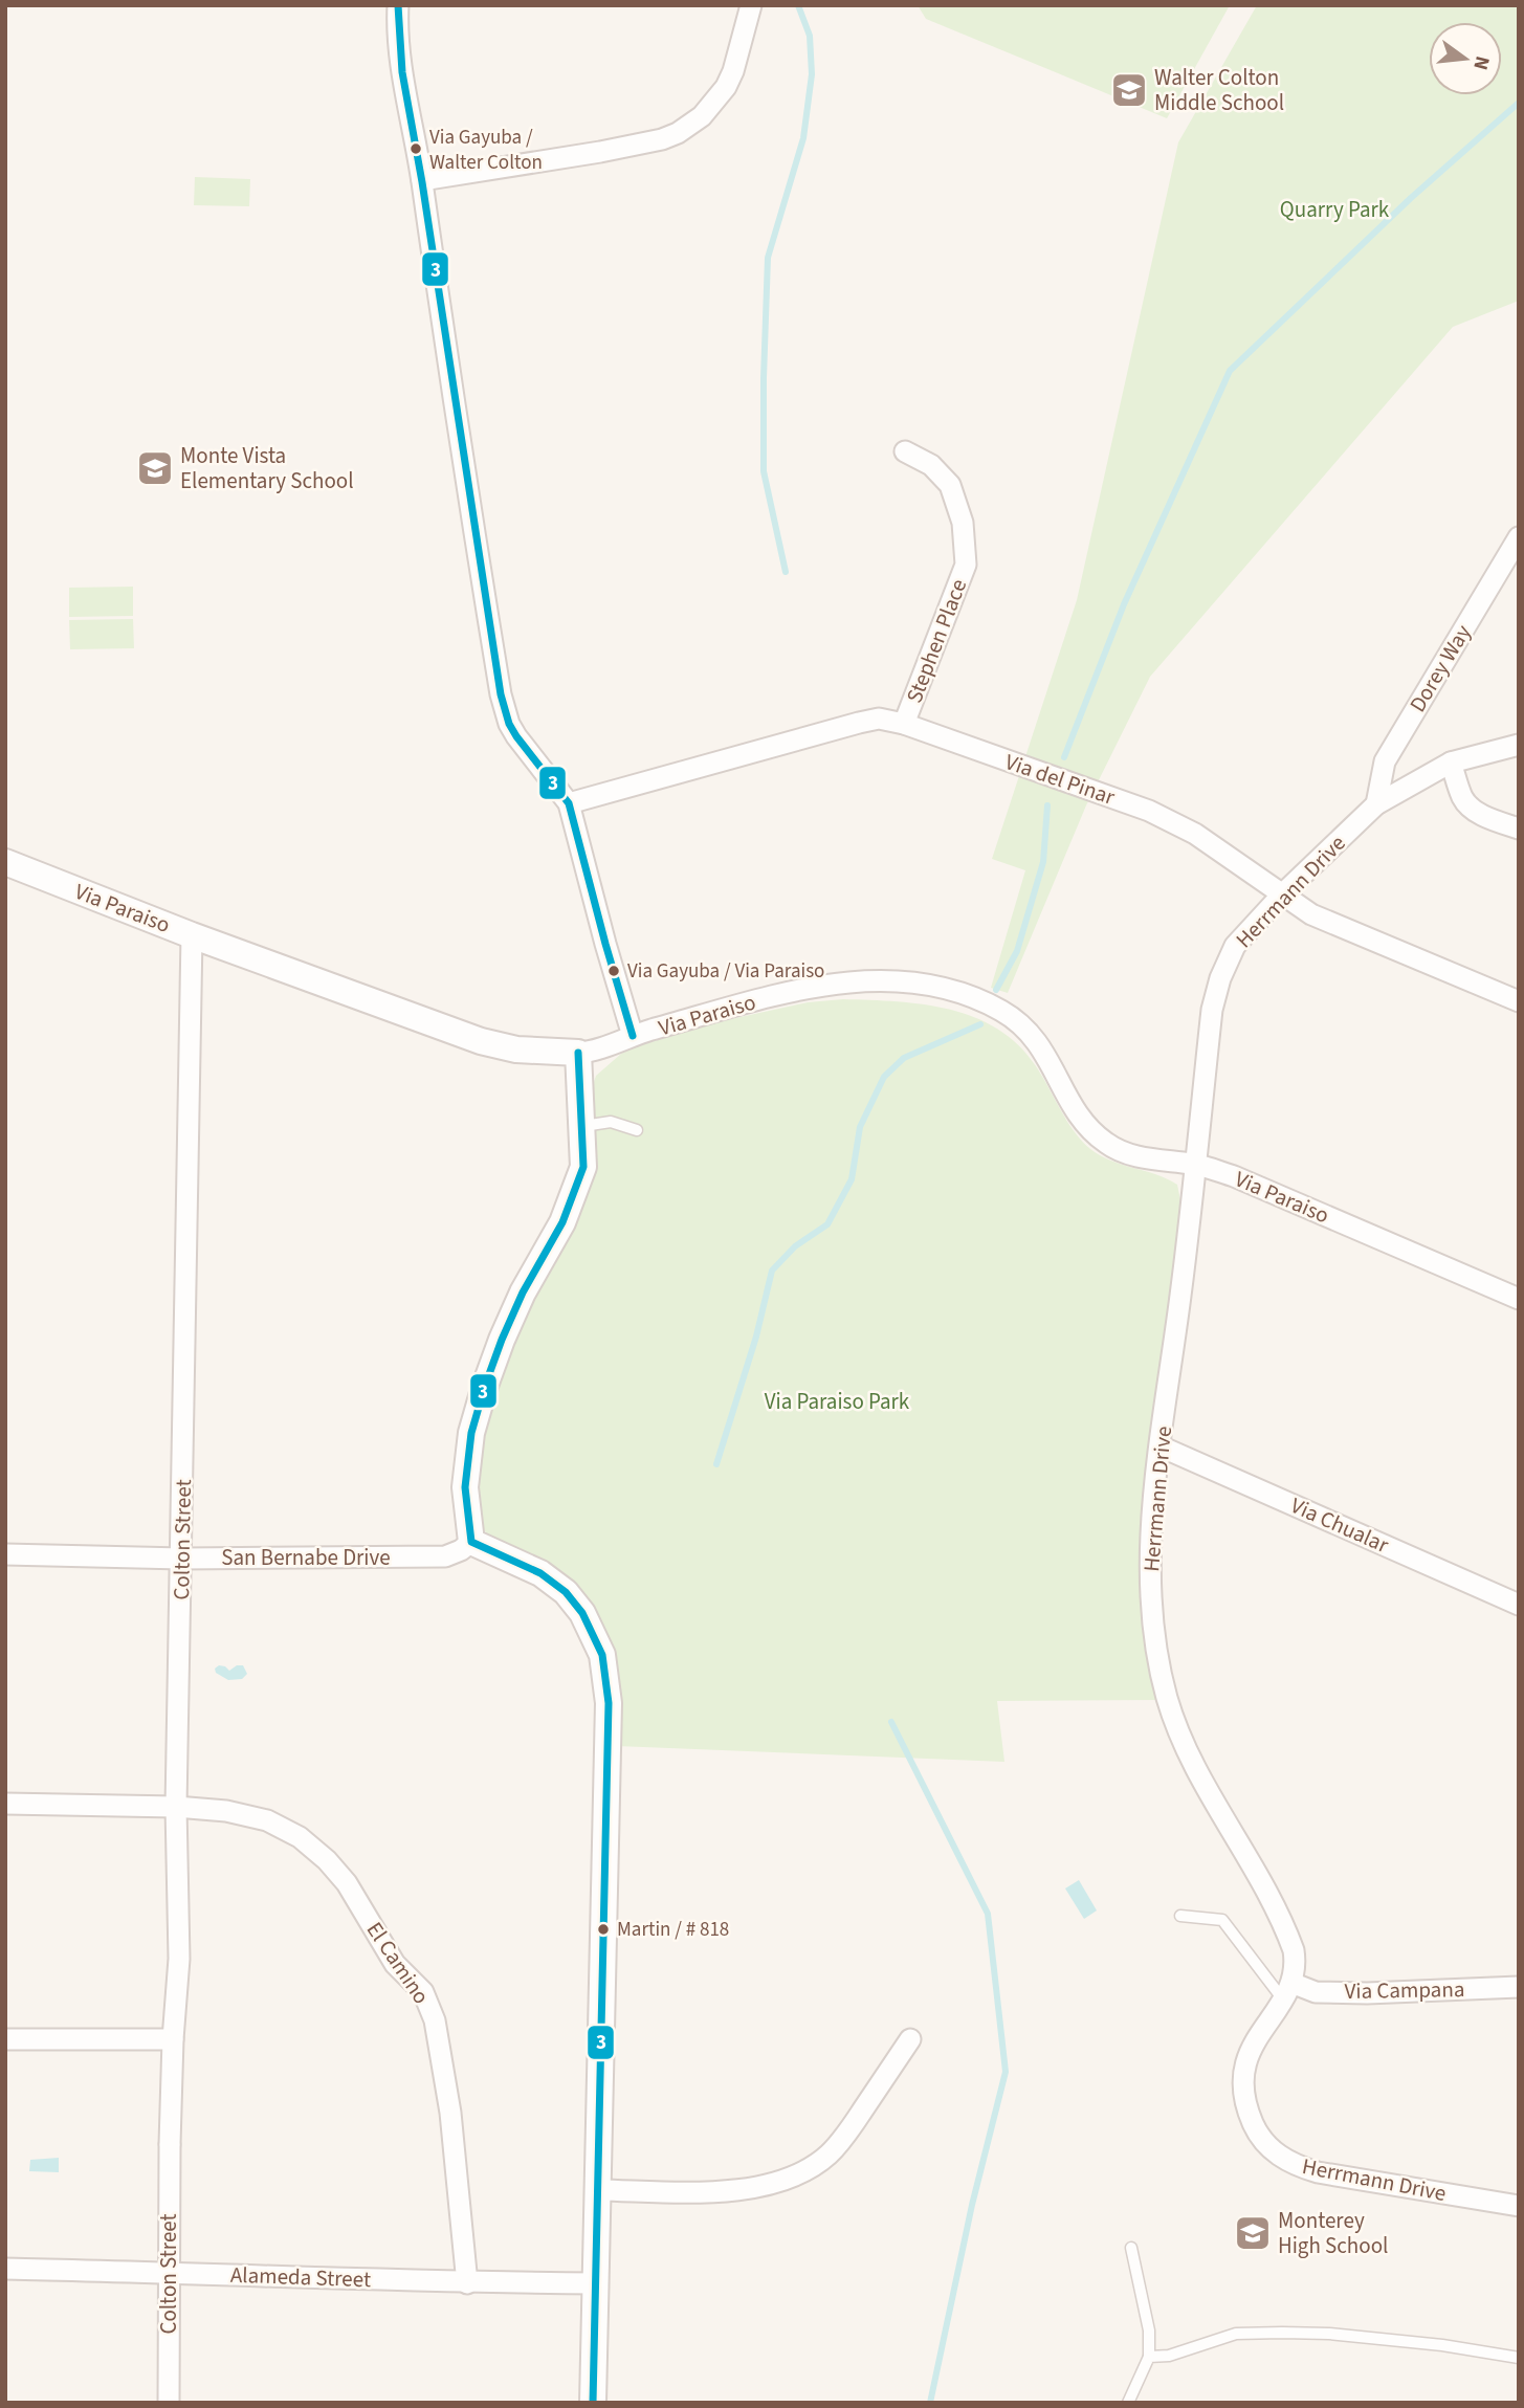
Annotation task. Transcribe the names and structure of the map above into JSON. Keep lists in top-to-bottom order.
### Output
{
  "streets": {
    "street": [
      "Stephen Place",
      "Dorey Way",
      "Via del Pinar",
      "Herrmann Drive",
      "Via Paraiso",
      "Via Chualar",
      "Colton Street",
      "San Bernabe Drive",
      "El Camino",
      "Via Campana",
      "Alameda Street"
    ]
  },
  "crossings": [
    ["Stephen Place", "Via del Pinar"],
    ["Dorey Way", "Herrmann Drive"],
    ["Via del Pinar", "Herrmann Drive"],
    ["Herrmann Drive", "Via Paraiso"],
    ["Herrmann Drive", "Via Chualar"],
    ["Herrmann Drive", "Via Campana"],
    ["Via Paraiso", "Colton Street"],
    ["Colton Street", "San Bernabe Drive"],
    ["Colton Street", "El Camino"],
    ["Colton Street", "Alameda Street"],
    ["El Camino", "Alameda Street"]
  ],
  "parks": ["Quarry Park", "Via Paraiso Park"],
  "places": {
    "school or university": ["Walter Colton Middle School", "Monte Vista Elementary School", "Monterey High School"],
    "other": ["Via Gayuba / Walter Colton", "Via Gayuba / Via Paraiso", "Martin / # 818"]
  },
  "lines": ["transit line 3"],
  "north": "right"
}
